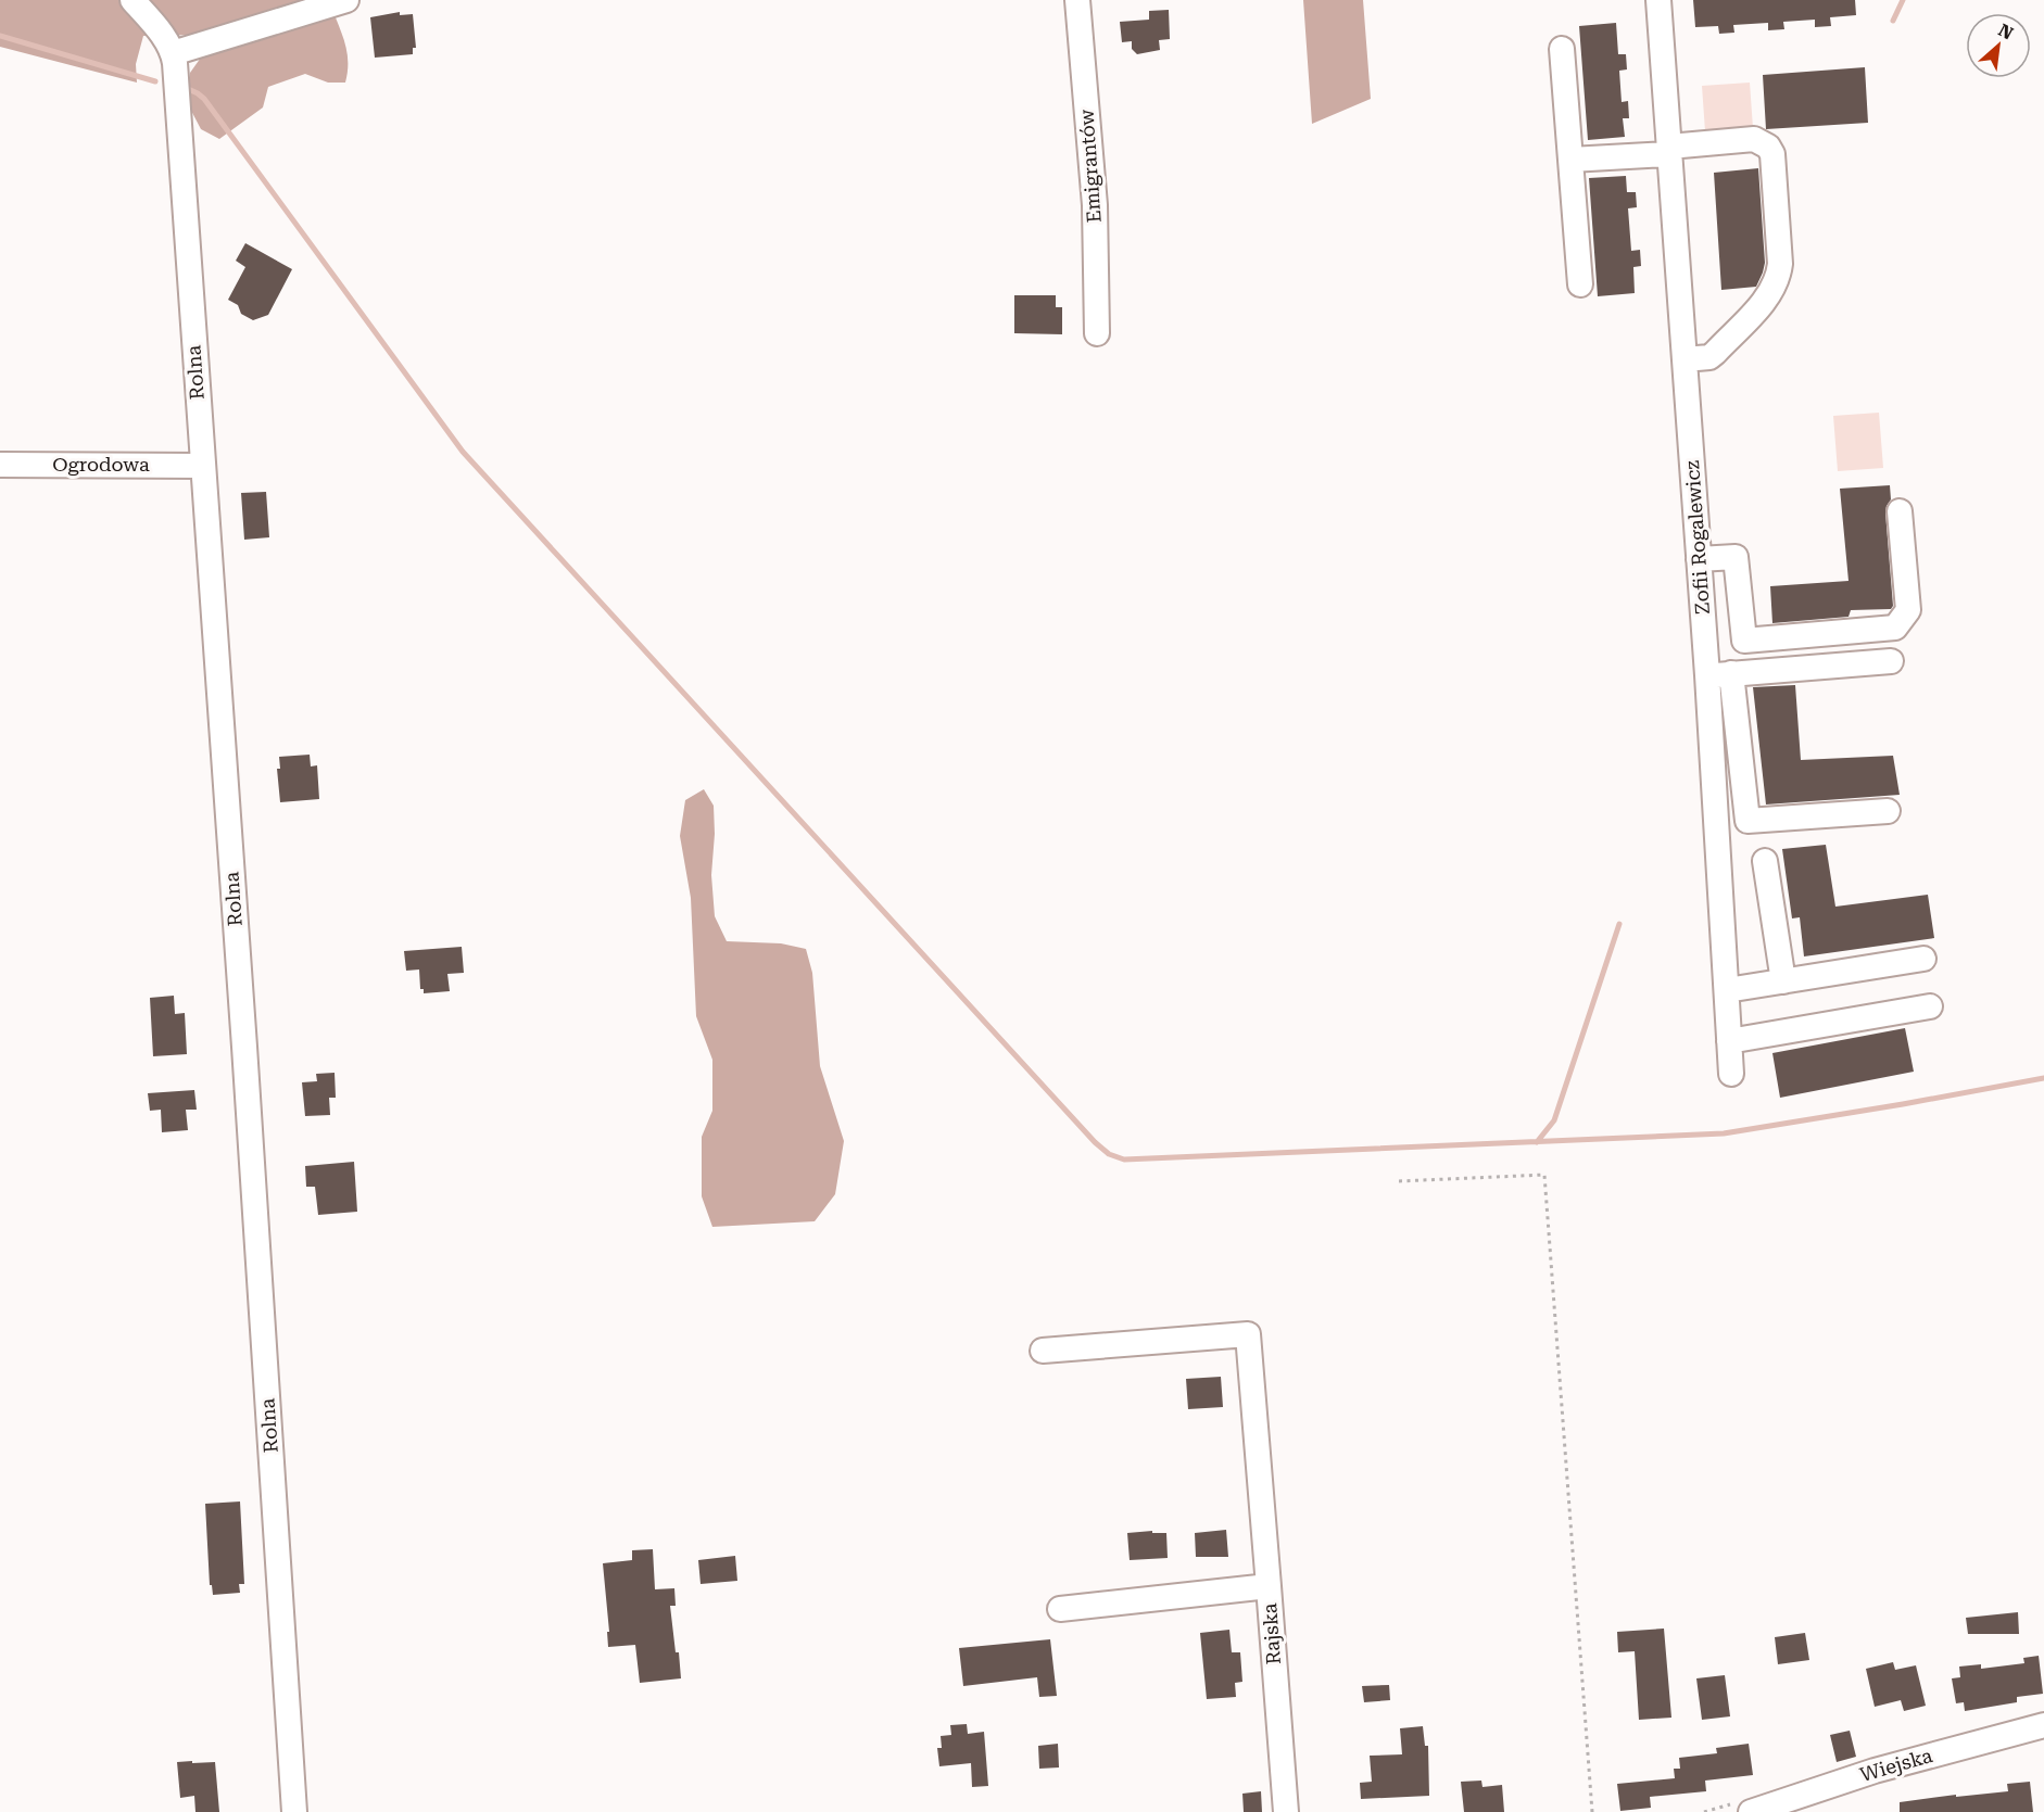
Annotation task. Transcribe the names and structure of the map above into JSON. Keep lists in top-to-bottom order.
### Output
{
  "streets": {
    "street": [
      "Emigrantów",
      "Rolna",
      "Ogrodowa",
      "Zofii Rogalewicz",
      "Rajska",
      "Wiejska"
    ]
  },
  "crossings": [
    ["Rolna", "Ogrodowa"]
  ],
  "north": "top right"
}
